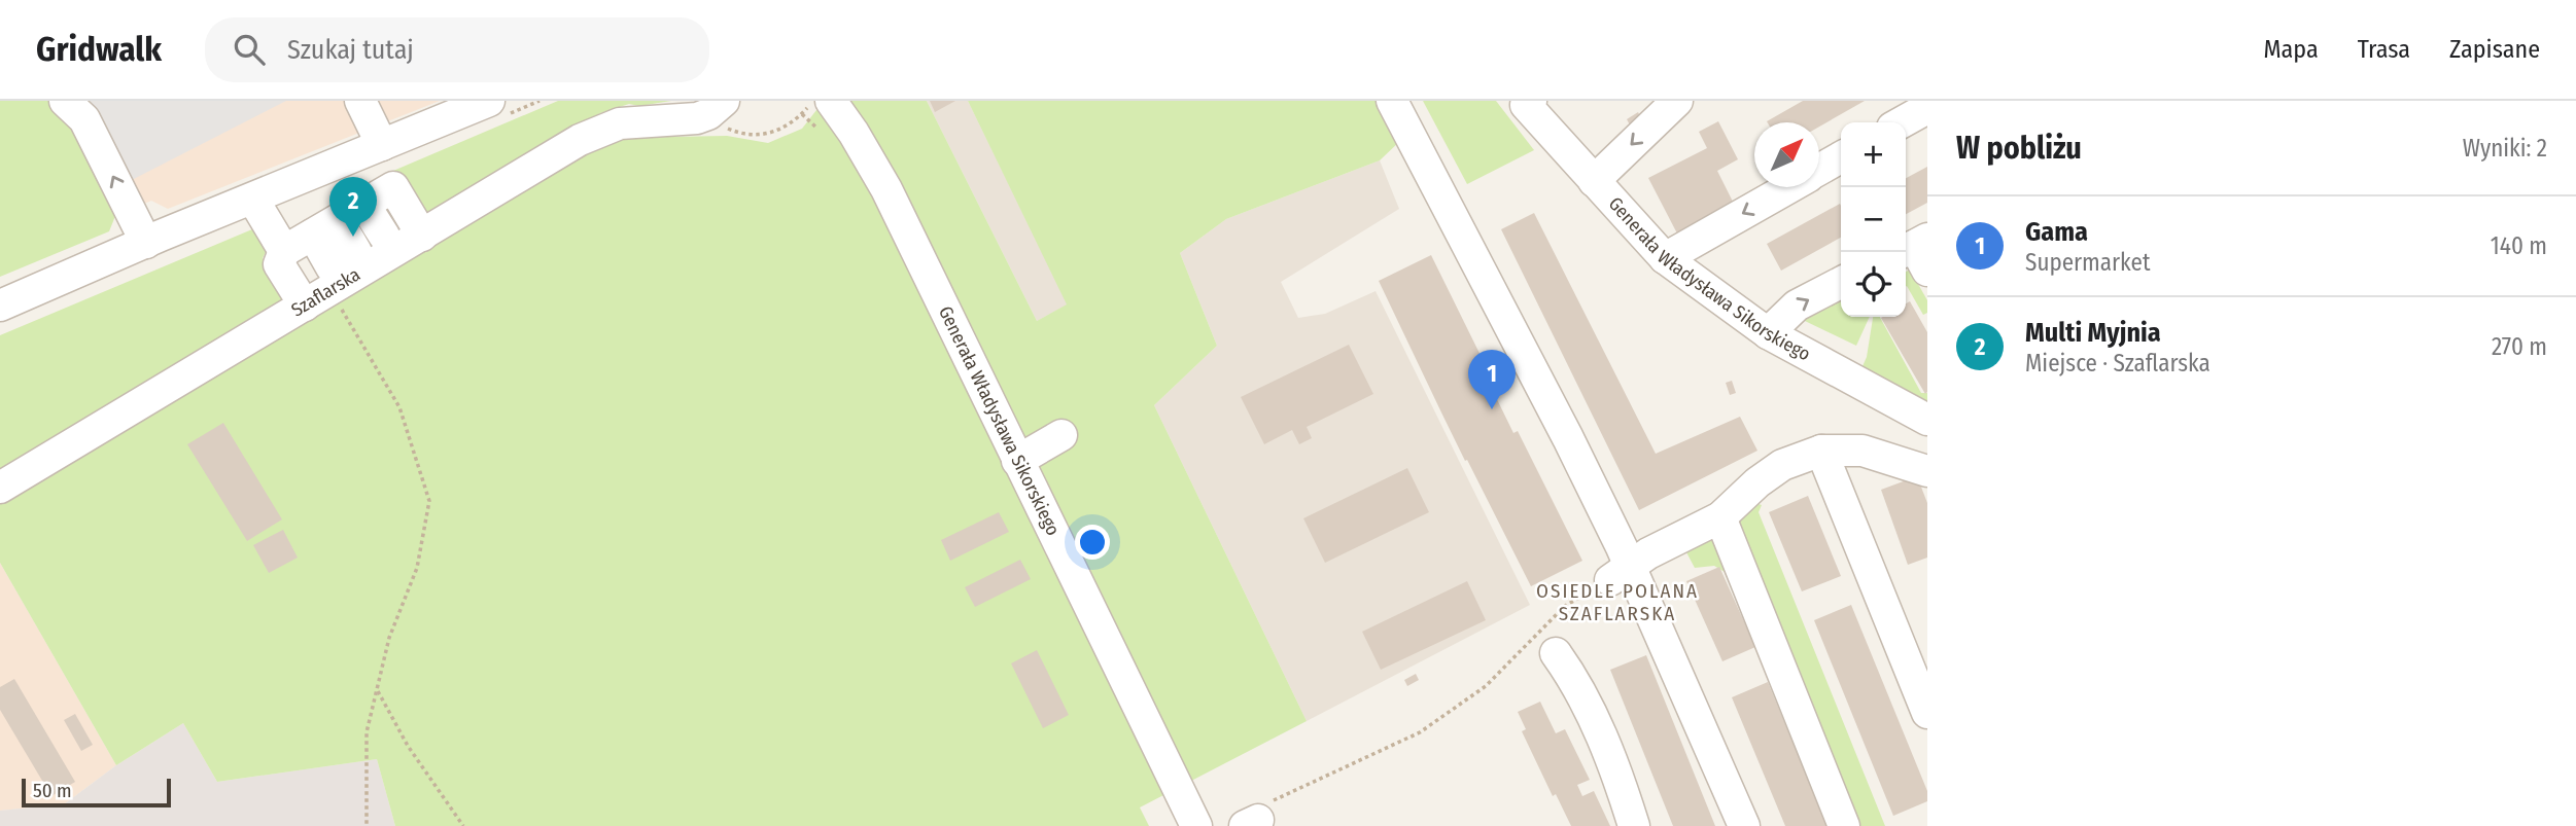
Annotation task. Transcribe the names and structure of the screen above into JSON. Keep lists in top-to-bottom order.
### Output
{
  "streets": {
    "street": ["Generała Władysława Sikorskiego", "Szaflarska"]
  },
  "districts": ["OSIEDLE POLANA SZAFLARSKA"],
  "scale_bar": "50 m",
  "north": "top right",
  "page": {
    "header": "Gridwalk",
    "search": "Szukaj tutaj",
    "nav": ["Mapa", "Trasa", "Zapisane"],
    "heading": ["W pobliżu", "Wyniki: 2"],
    "map_buttons": ["+", "−"],
    "pins": ["2", "1"],
    "list": [
      {
        "mark": "1",
        "name": "Gama",
        "note": "Supermarket",
        "value": "140 m"
      },
      {
        "mark": "2",
        "name": "Multi Myjnia",
        "note": "Miejsce · Szaflarska",
        "value": "270 m"
      }
    ],
    "scale": "50 m"
  }
}
